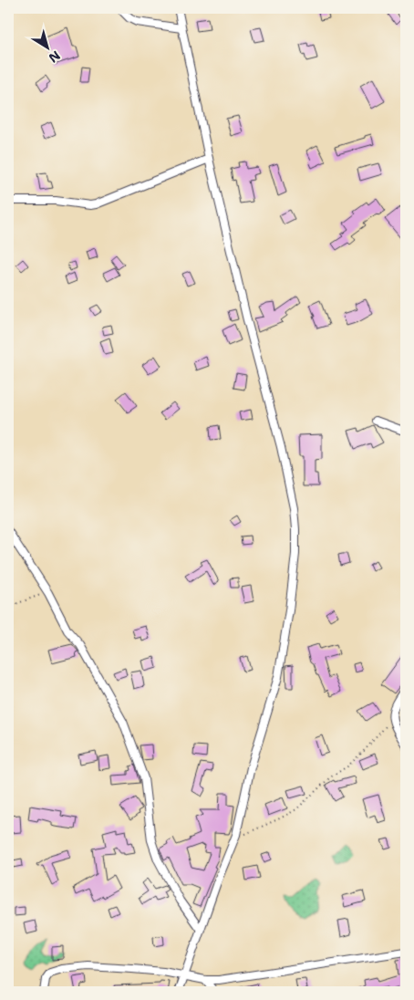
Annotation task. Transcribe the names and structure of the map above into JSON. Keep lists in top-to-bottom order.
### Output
{
  "north": "bottom right"
}
